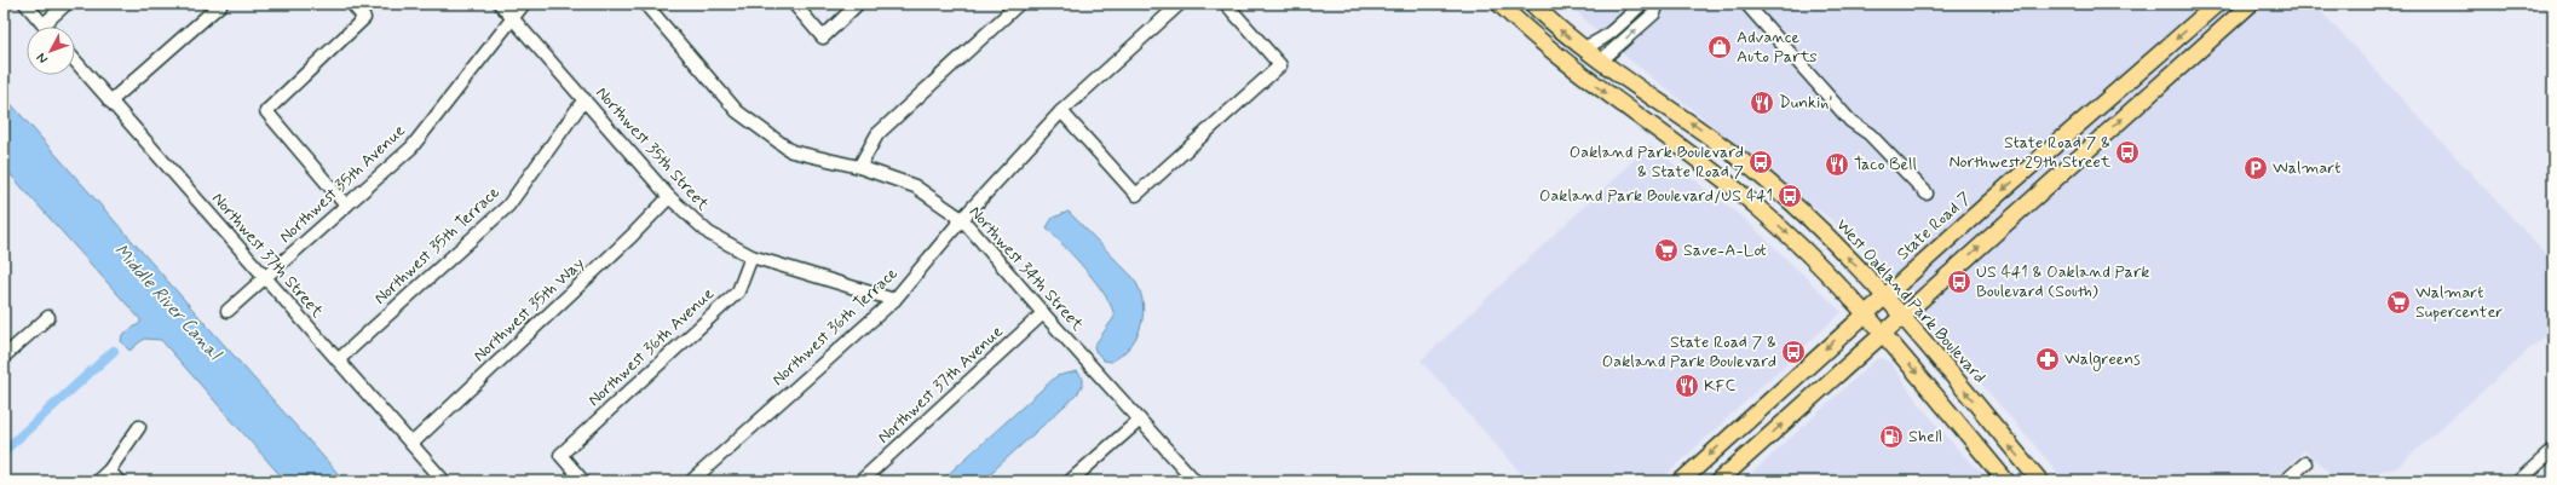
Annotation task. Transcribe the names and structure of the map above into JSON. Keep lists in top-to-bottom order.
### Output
{
  "streets": {
    "main road": ["State Road 7", "West Oakland Park Boulevard"],
    "street": [
      "Northwest 35th Street",
      "Northwest 35th Avenue",
      "Northwest 35th Terrace",
      "Northwest 37th Street",
      "Northwest 34th Street",
      "Northwest 35th Way",
      "Northwest 36th Terrace",
      "Northwest 36th Avenue",
      "Northwest 37th Avenue"
    ]
  },
  "crossings": [
    ["Northwest 35th Street", "Northwest 35th Avenue"],
    ["Northwest 35th Street", "Northwest 35th Terrace"],
    ["Northwest 35th Street", "Northwest 35th Way"],
    ["Northwest 35th Street", "Northwest 36th Terrace"],
    ["Northwest 35th Street", "Northwest 36th Avenue"],
    ["Northwest 35th Avenue", "Northwest 37th Street"],
    ["State Road 7", "West Oakland Park Boulevard"],
    ["Northwest 35th Terrace", "Northwest 37th Street"],
    ["Northwest 37th Street", "Northwest 35th Way"],
    ["Northwest 34th Street", "Northwest 36th Terrace"],
    ["Northwest 34th Street", "Northwest 37th Avenue"]
  ],
  "water": ["Middle River Canal"],
  "places": {
    "shop": ["Advance Auto Parts"],
    "restaurant": ["Dunkin'", "Taco Bell", "KFC"],
    "bus stop": [
      "State Road 7 & Northwest 29th Street",
      "Oakland Park Boulevard & State Road 7",
      "Oakland Park Boulevard/US 441",
      "US 441 & Oakland Park Boulevard (South)",
      "State Road 7 & Oakland Park Boulevard"
    ],
    "parking": ["Walmart"],
    "supermarket": ["Save-A-Lot", "Walmart Supercenter"],
    "pharmacy": ["Walgreens"],
    "fuel station": ["Shell"]
  },
  "north": "bottom left"
}
